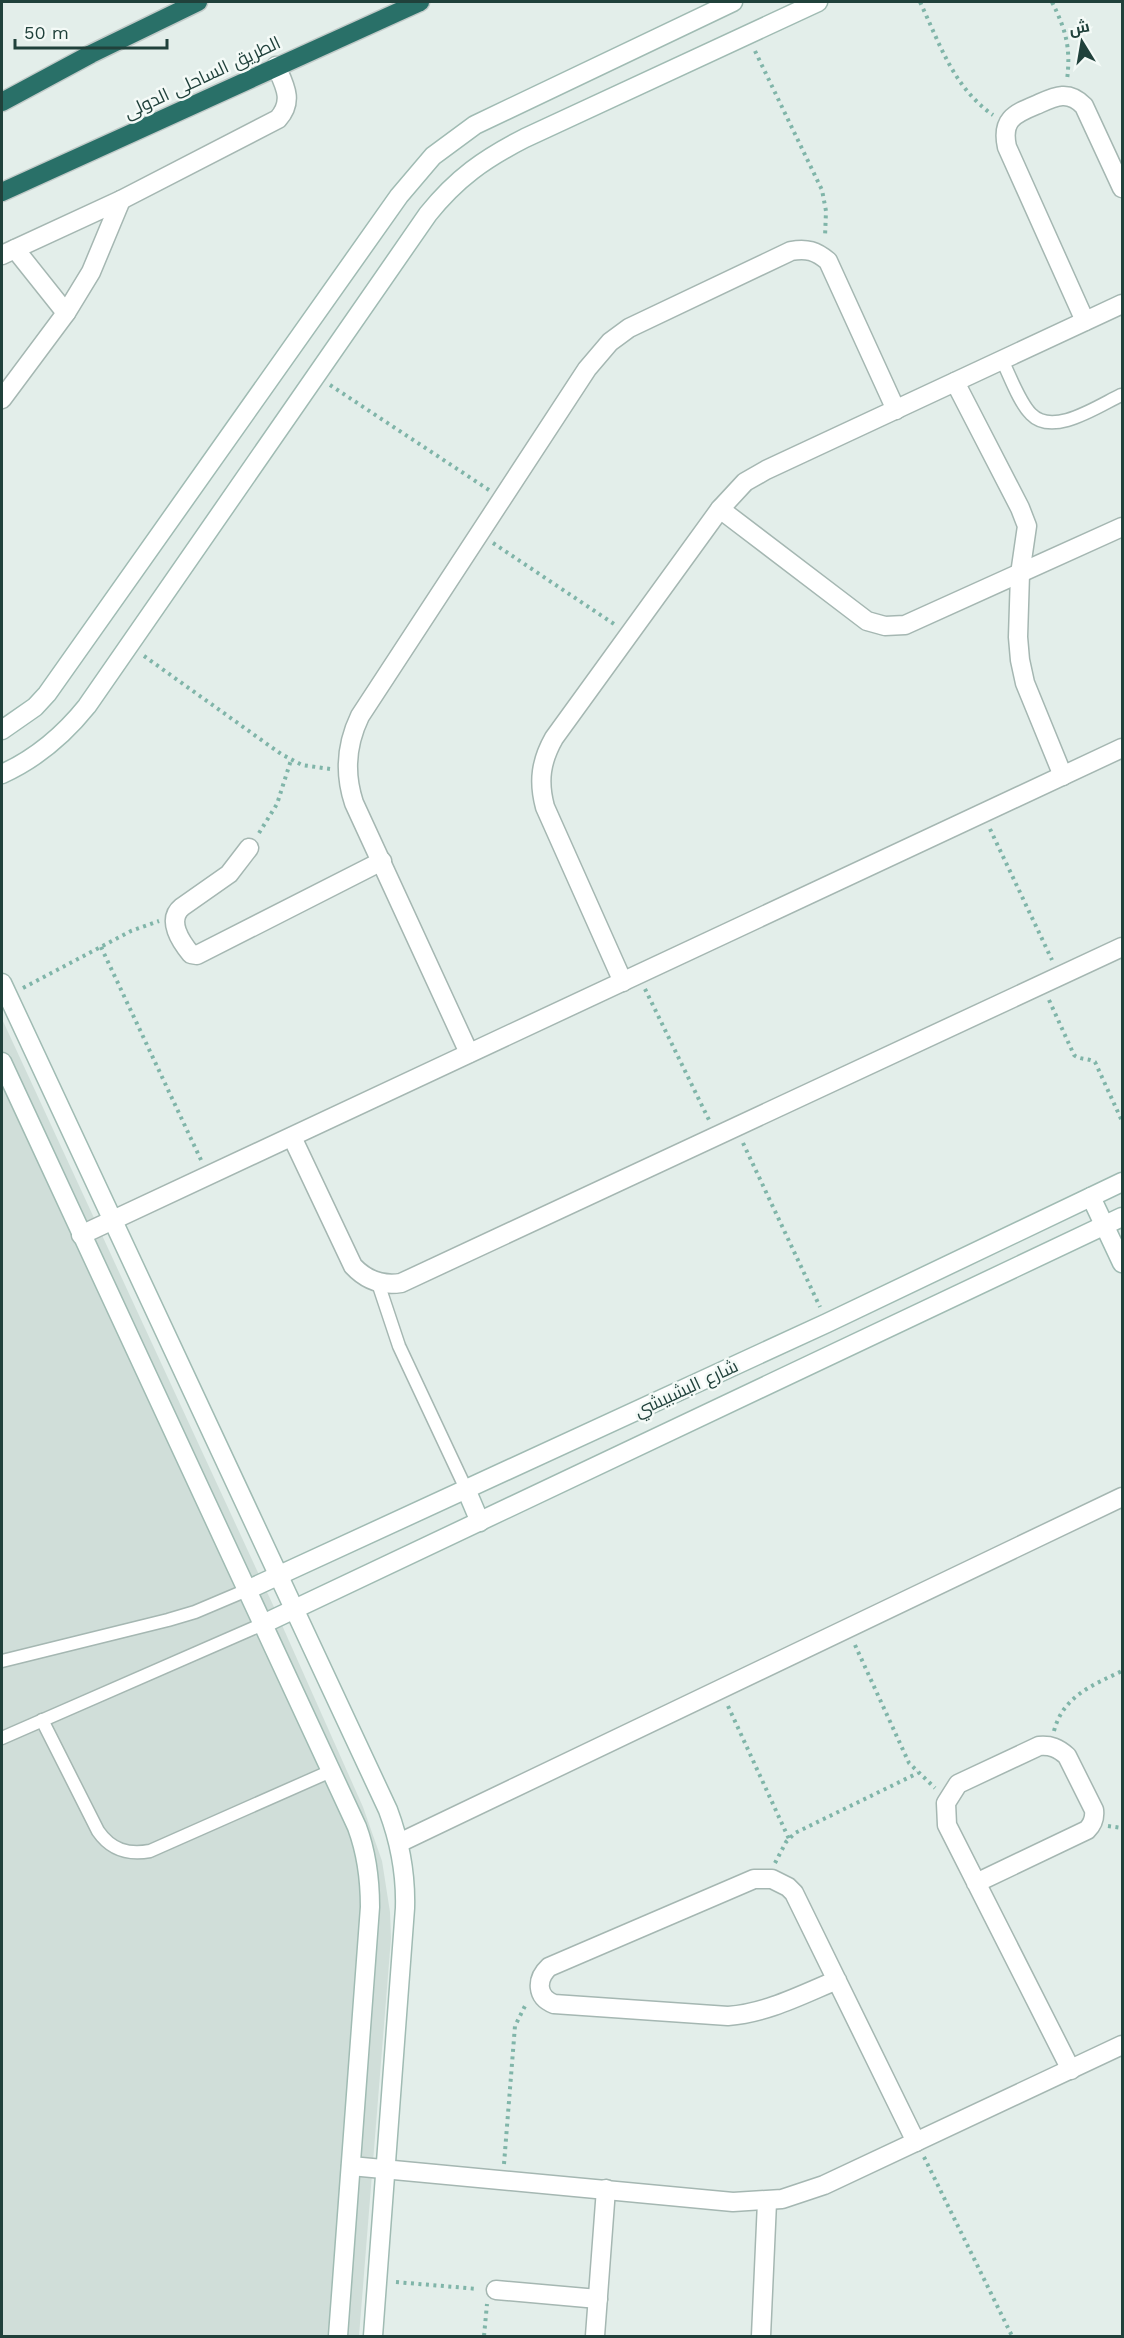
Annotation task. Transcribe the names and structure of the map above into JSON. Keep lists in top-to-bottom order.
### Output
{
  "streets": {
    "highway": ["الطريق الساحلى الدولى"],
    "street": ["شارع البشبيشي"]
  },
  "scale_bar": "50 m",
  "north": "top"
}
